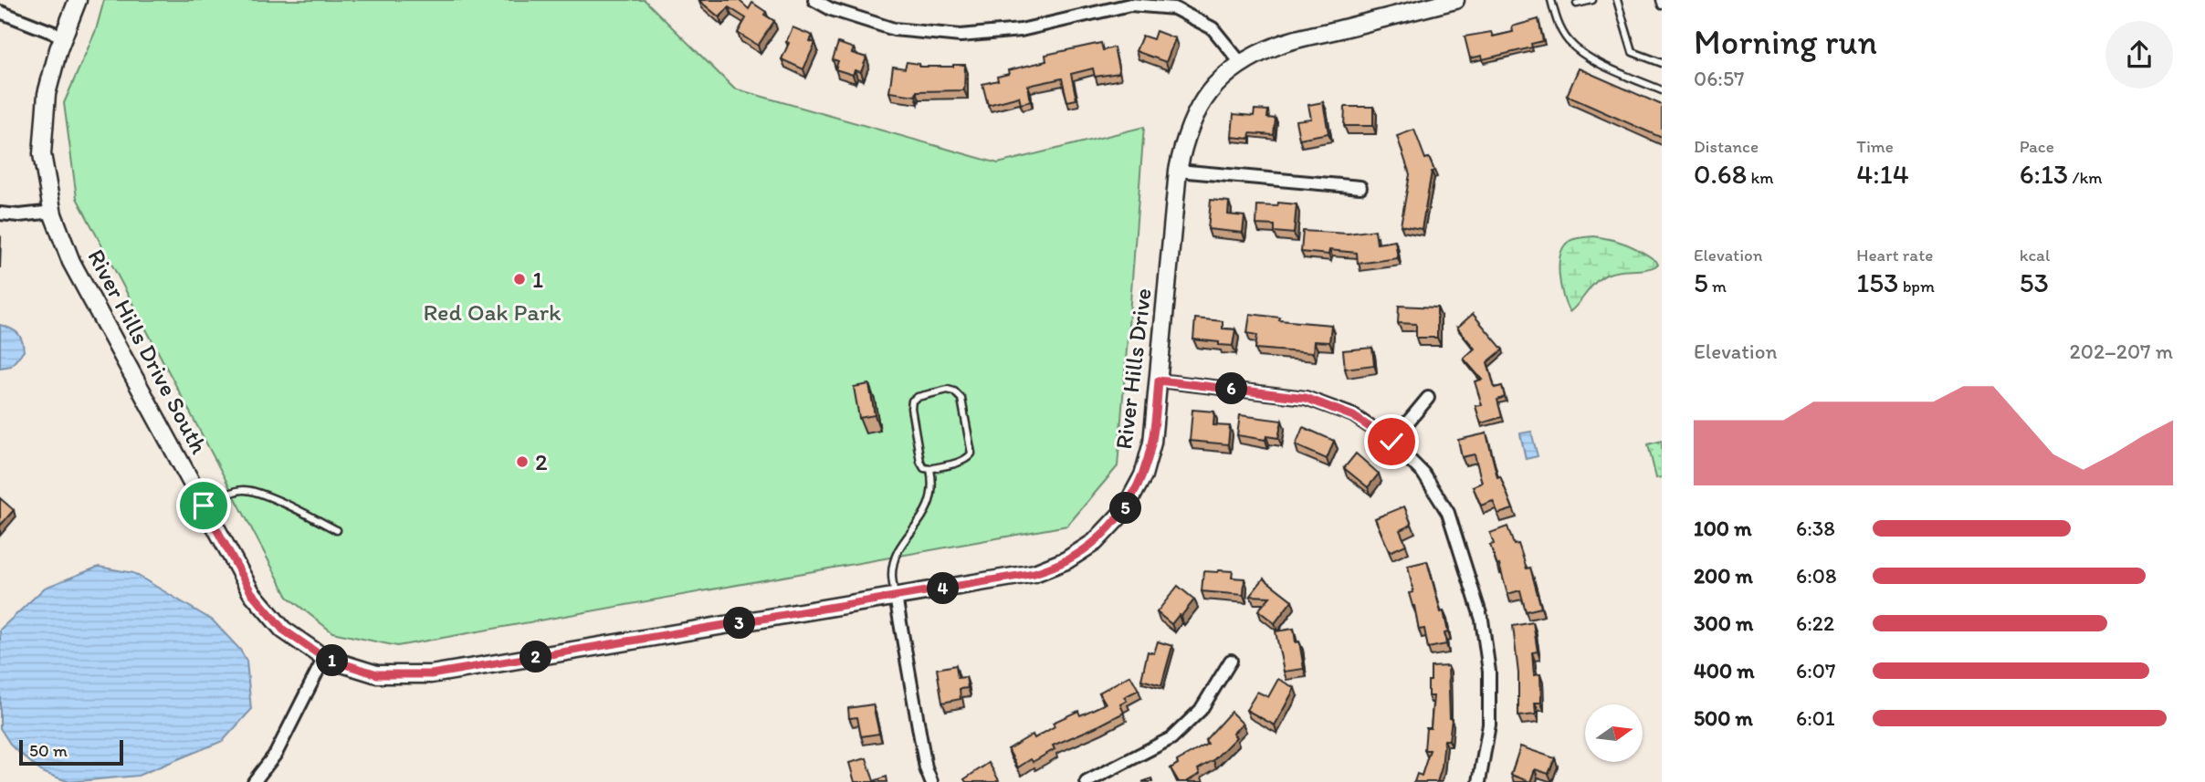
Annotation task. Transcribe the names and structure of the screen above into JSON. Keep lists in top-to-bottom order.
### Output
{
  "streets": {
    "street": ["River Hills Drive South", "River Hills Drive"]
  },
  "crossings": [
    ["River Hills Drive South", "River Hills Drive"]
  ],
  "parks": ["Red Oak Park"],
  "places": ["1", "2"],
  "scale_bar": "50 m",
  "north": "right",
  "page": {
    "heading": ["Morning run", "06:57"],
    "stats": [
      ["Distance", "0.68 km"],
      ["Time", "4:14"],
      ["Pace", "6:13 /km"],
      ["Elevation", "5 m"],
      ["Heart rate", "153 bpm"],
      ["kcal", "53"]
    ],
    "chart": ["Elevation", "202–207 m"],
    "pins": [
      "6",
      "5",
      "4",
      "3",
      "2",
      "1"
    ],
    "list": [
      {
        "name": "100 m",
        "note": "6:38"
      },
      {
        "name": "200 m",
        "note": "6:08"
      },
      {
        "name": "300 m",
        "note": "6:22"
      },
      {
        "name": "400 m",
        "note": "6:07"
      },
      {
        "name": "500 m",
        "note": "6:01"
      }
    ],
    "scale": "50 m"
  }
}
